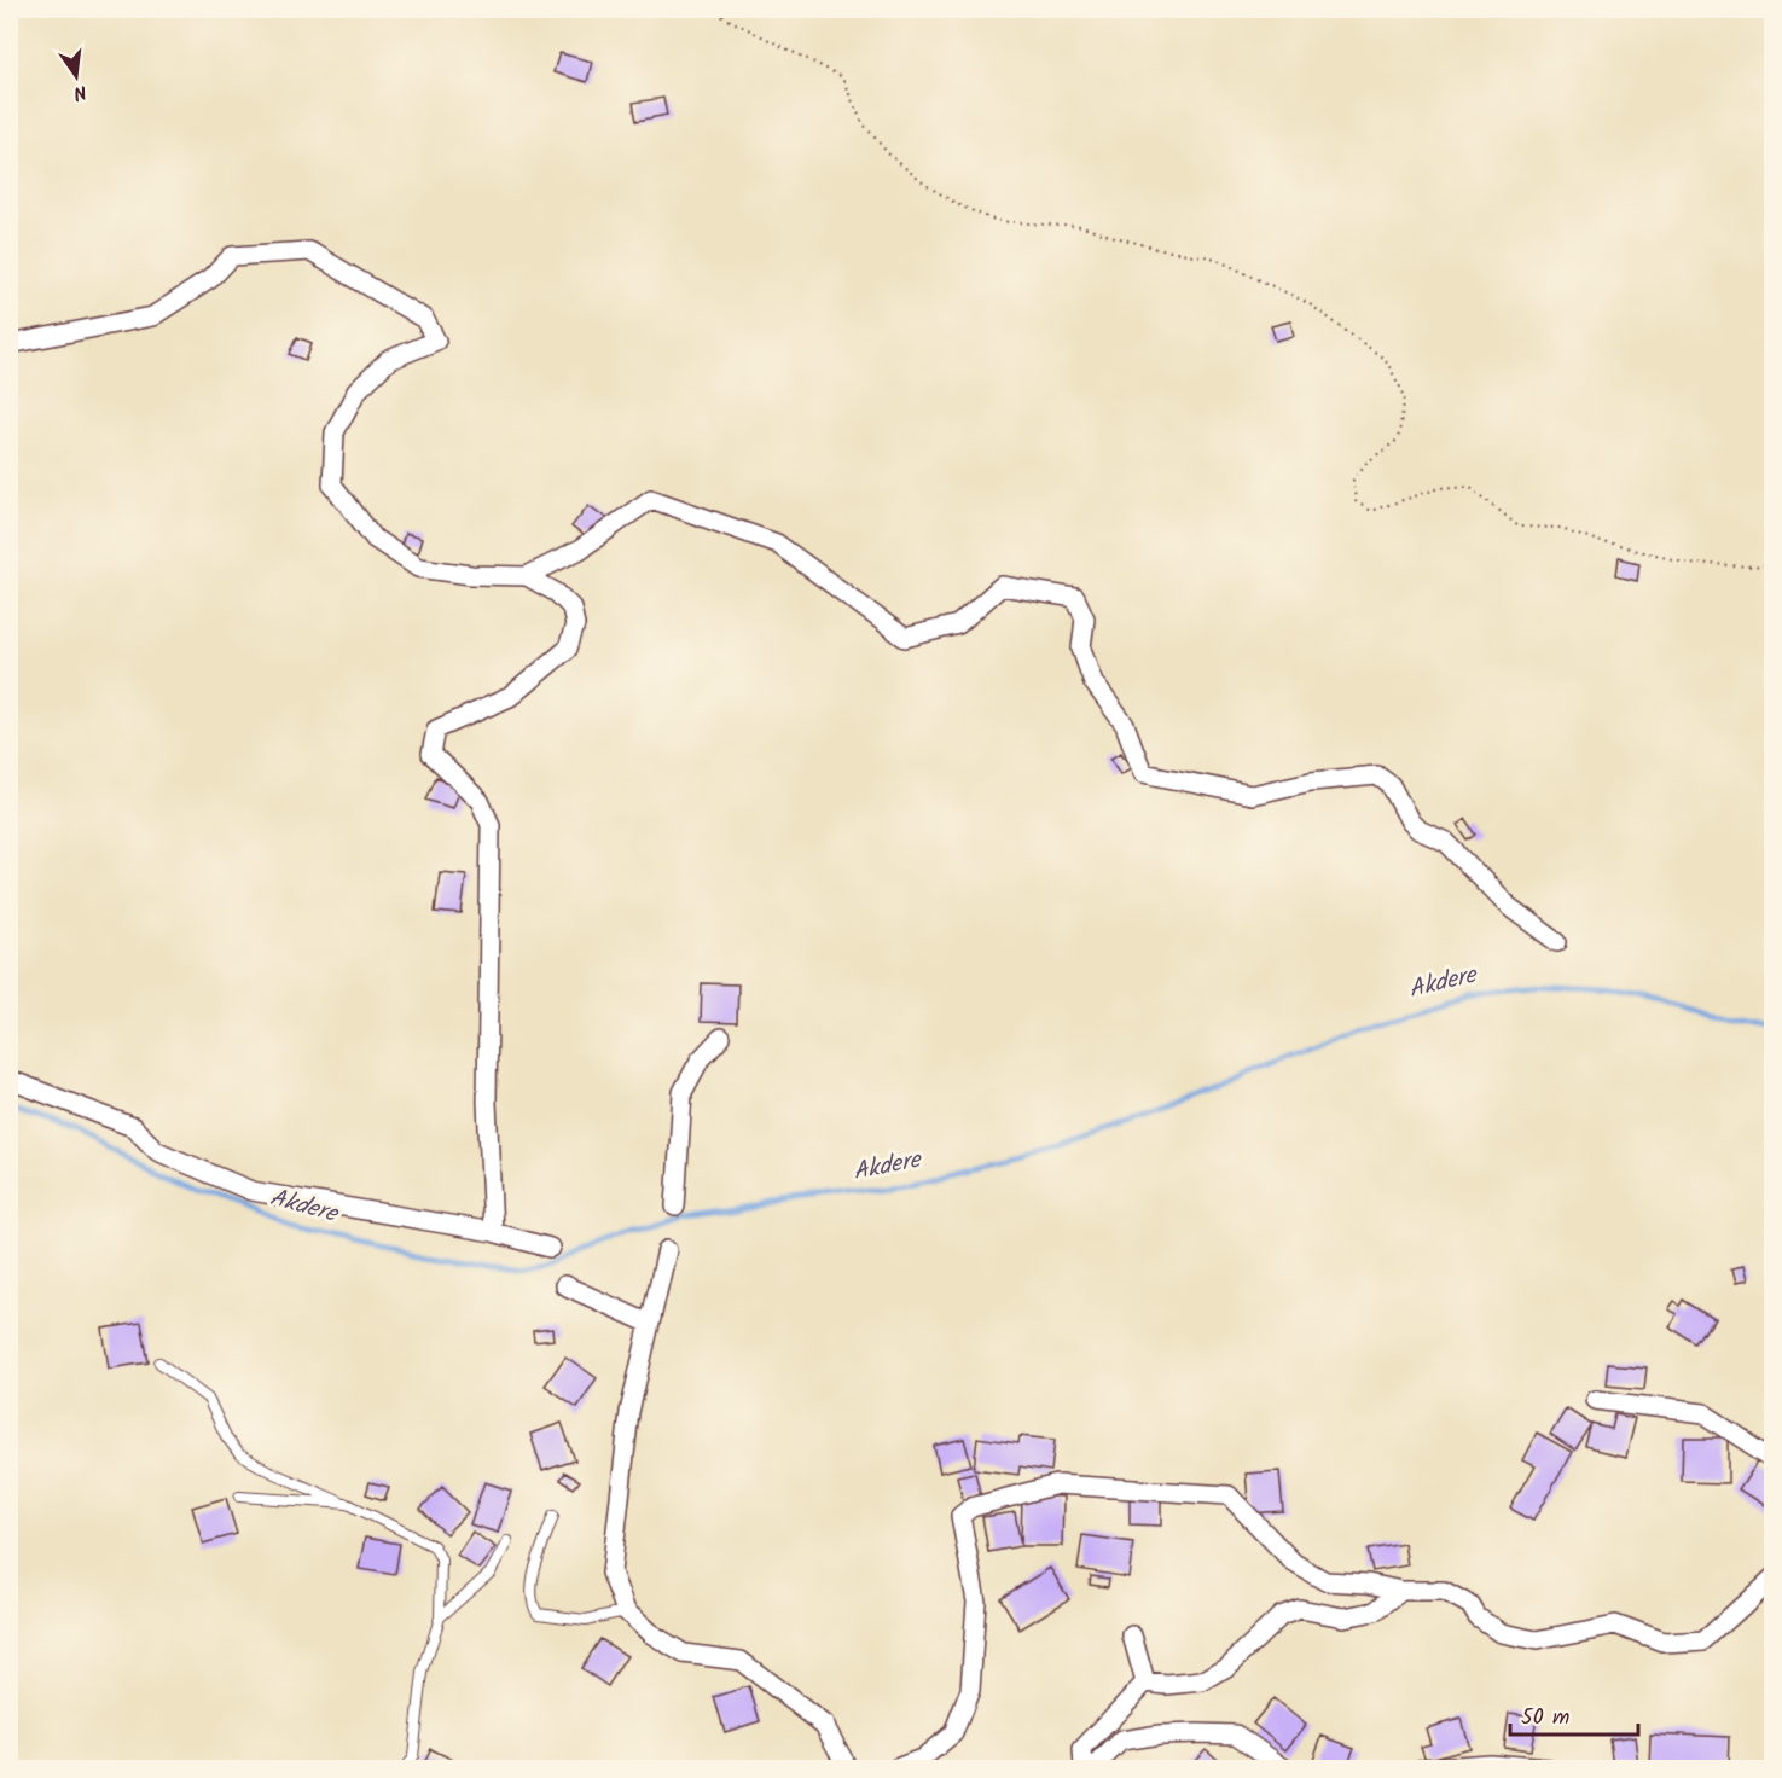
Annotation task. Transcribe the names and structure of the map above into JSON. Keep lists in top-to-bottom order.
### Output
{
  "water": ["Akdere"],
  "scale_bar": "50 m",
  "north": "bottom"
}
